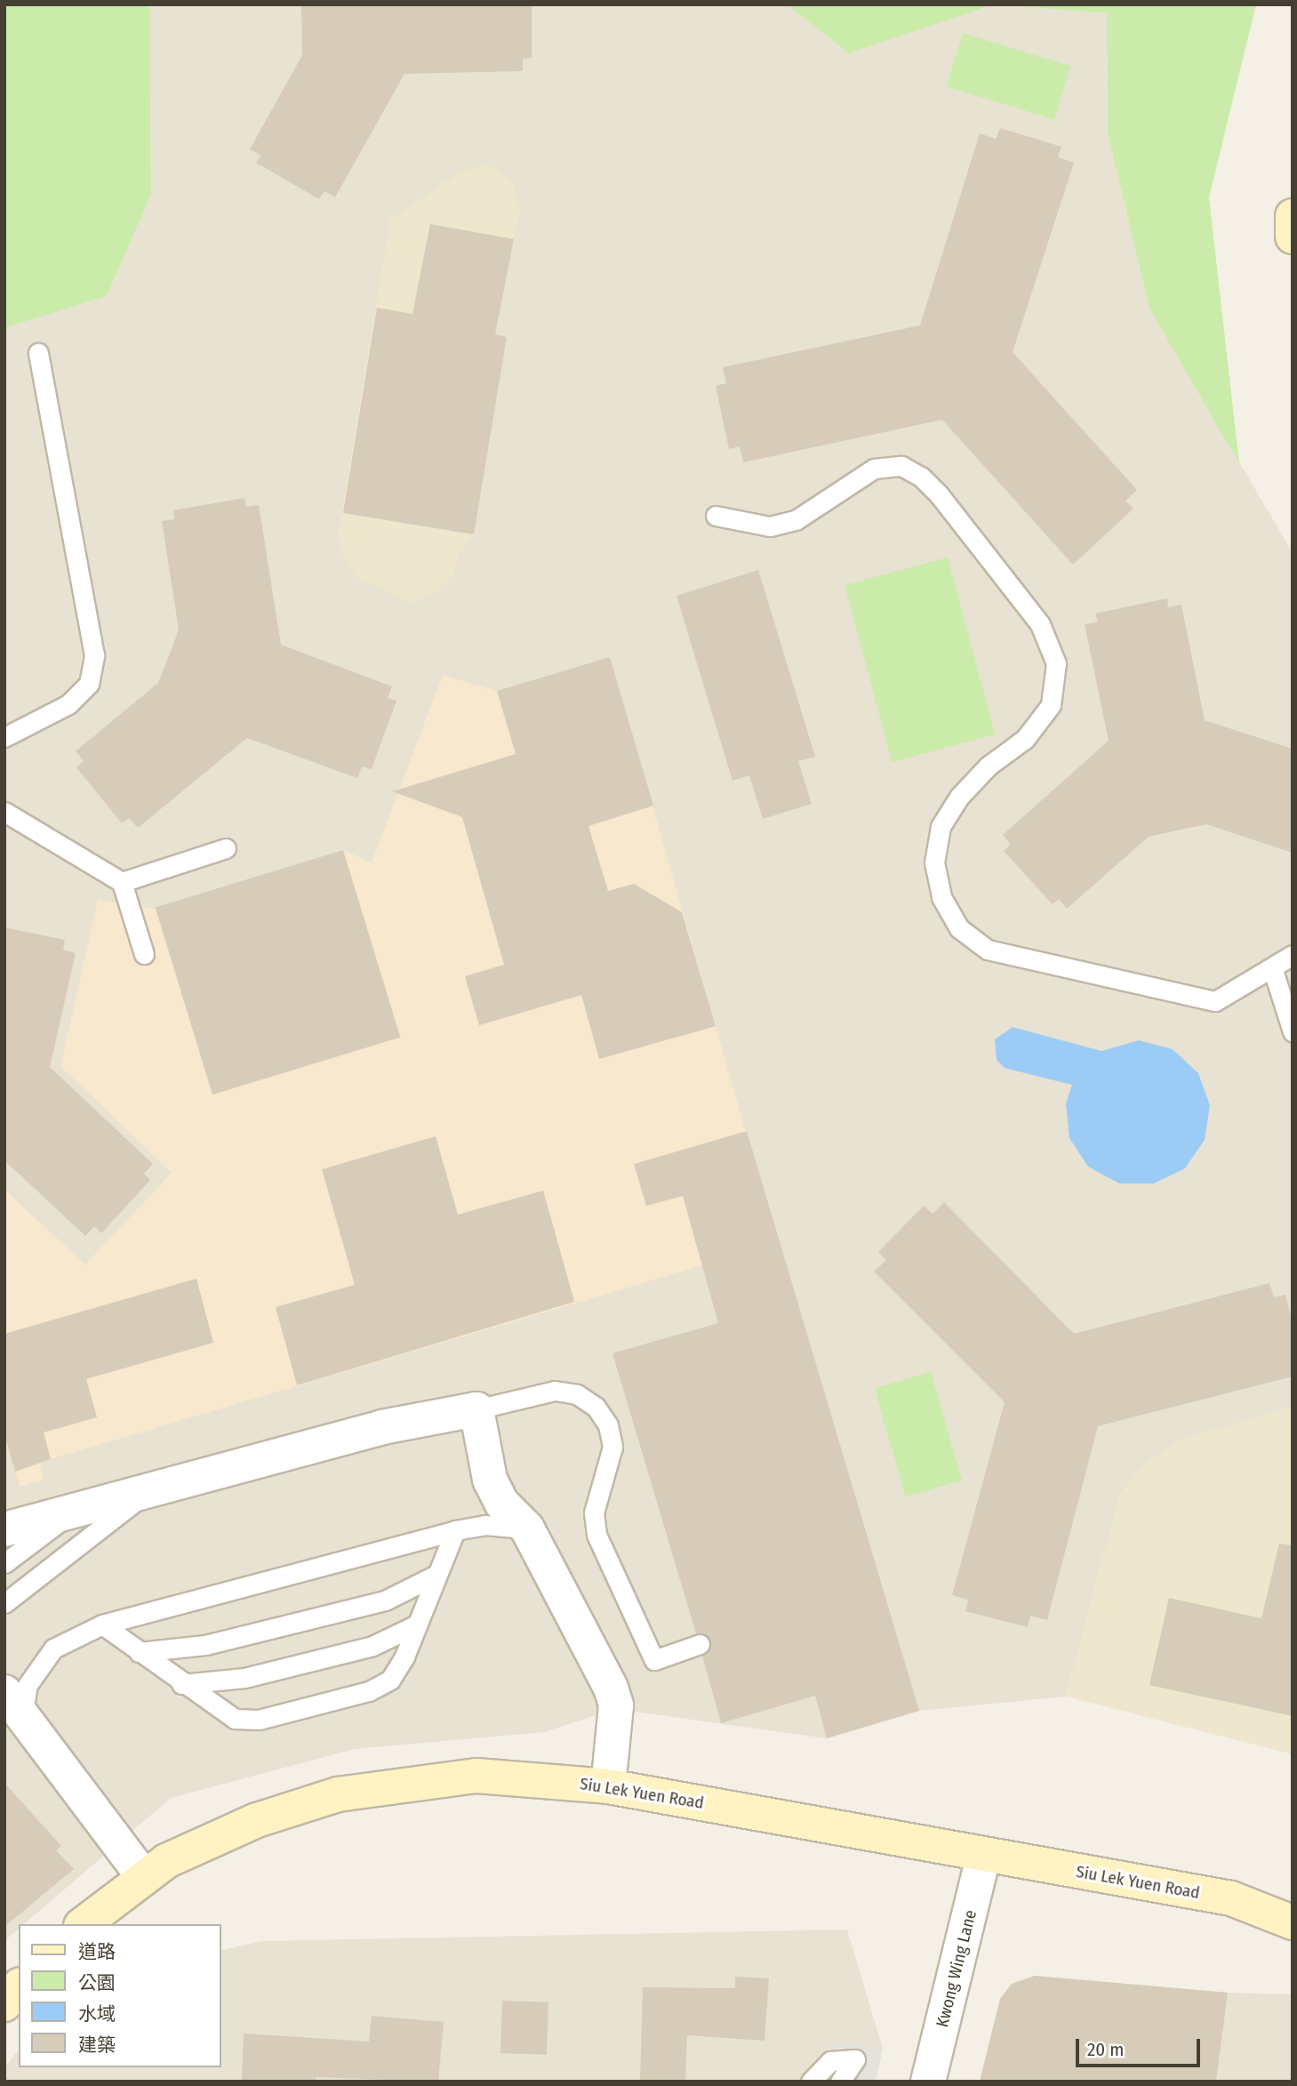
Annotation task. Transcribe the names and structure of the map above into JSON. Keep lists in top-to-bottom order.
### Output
{
  "streets": {
    "street": ["Siu Lek Yuen Road", "Kwong Wing Lane"]
  },
  "crossings": [
    ["Siu Lek Yuen Road", "Kwong Wing Lane"]
  ],
  "legend": [
    "道路",
    "公園",
    "水域",
    "建築"
  ],
  "scale_bar": "20 m"
}
